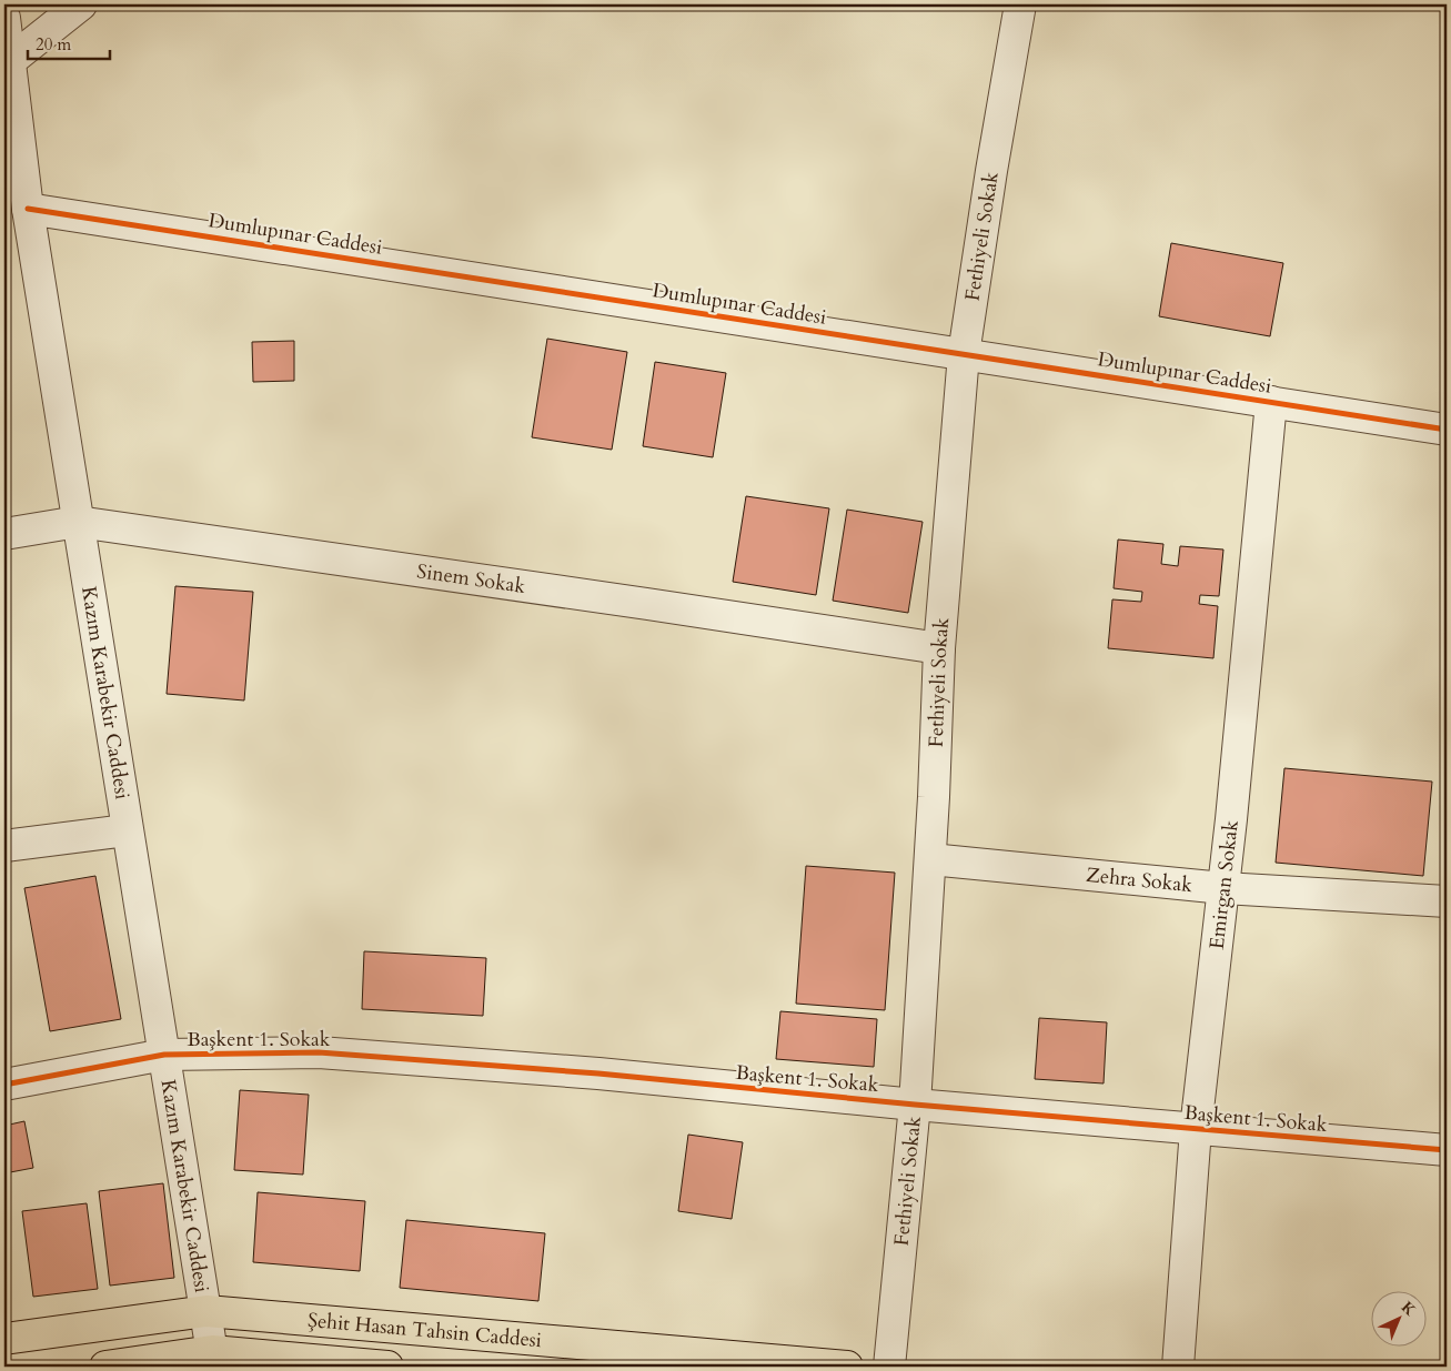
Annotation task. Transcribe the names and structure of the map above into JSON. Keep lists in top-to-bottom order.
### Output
{
  "streets": {
    "main road": ["Şehit Hasan Tahsin Caddesi"],
    "street": [
      "Dumlupınar Caddesi",
      "Fethiyeli Sokak",
      "Sinem Sokak",
      "Kazım Karabekir Caddesi",
      "Zehra Sokak",
      "Emirgan Sokak",
      "Başkent 1. Sokak"
    ]
  },
  "crossings": [
    ["Dumlupınar Caddesi", "Fethiyeli Sokak"],
    ["Dumlupınar Caddesi", "Kazım Karabekir Caddesi"],
    ["Dumlupınar Caddesi", "Emirgan Sokak"],
    ["Fethiyeli Sokak", "Sinem Sokak"],
    ["Fethiyeli Sokak", "Zehra Sokak"],
    ["Fethiyeli Sokak", "Başkent 1. Sokak"],
    ["Sinem Sokak", "Kazım Karabekir Caddesi"],
    ["Kazım Karabekir Caddesi", "Başkent 1. Sokak"],
    ["Kazım Karabekir Caddesi", "Şehit Hasan Tahsin Caddesi"],
    ["Zehra Sokak", "Emirgan Sokak"],
    ["Emirgan Sokak", "Başkent 1. Sokak"]
  ],
  "scale_bar": "20 m",
  "north": "top right"
}
